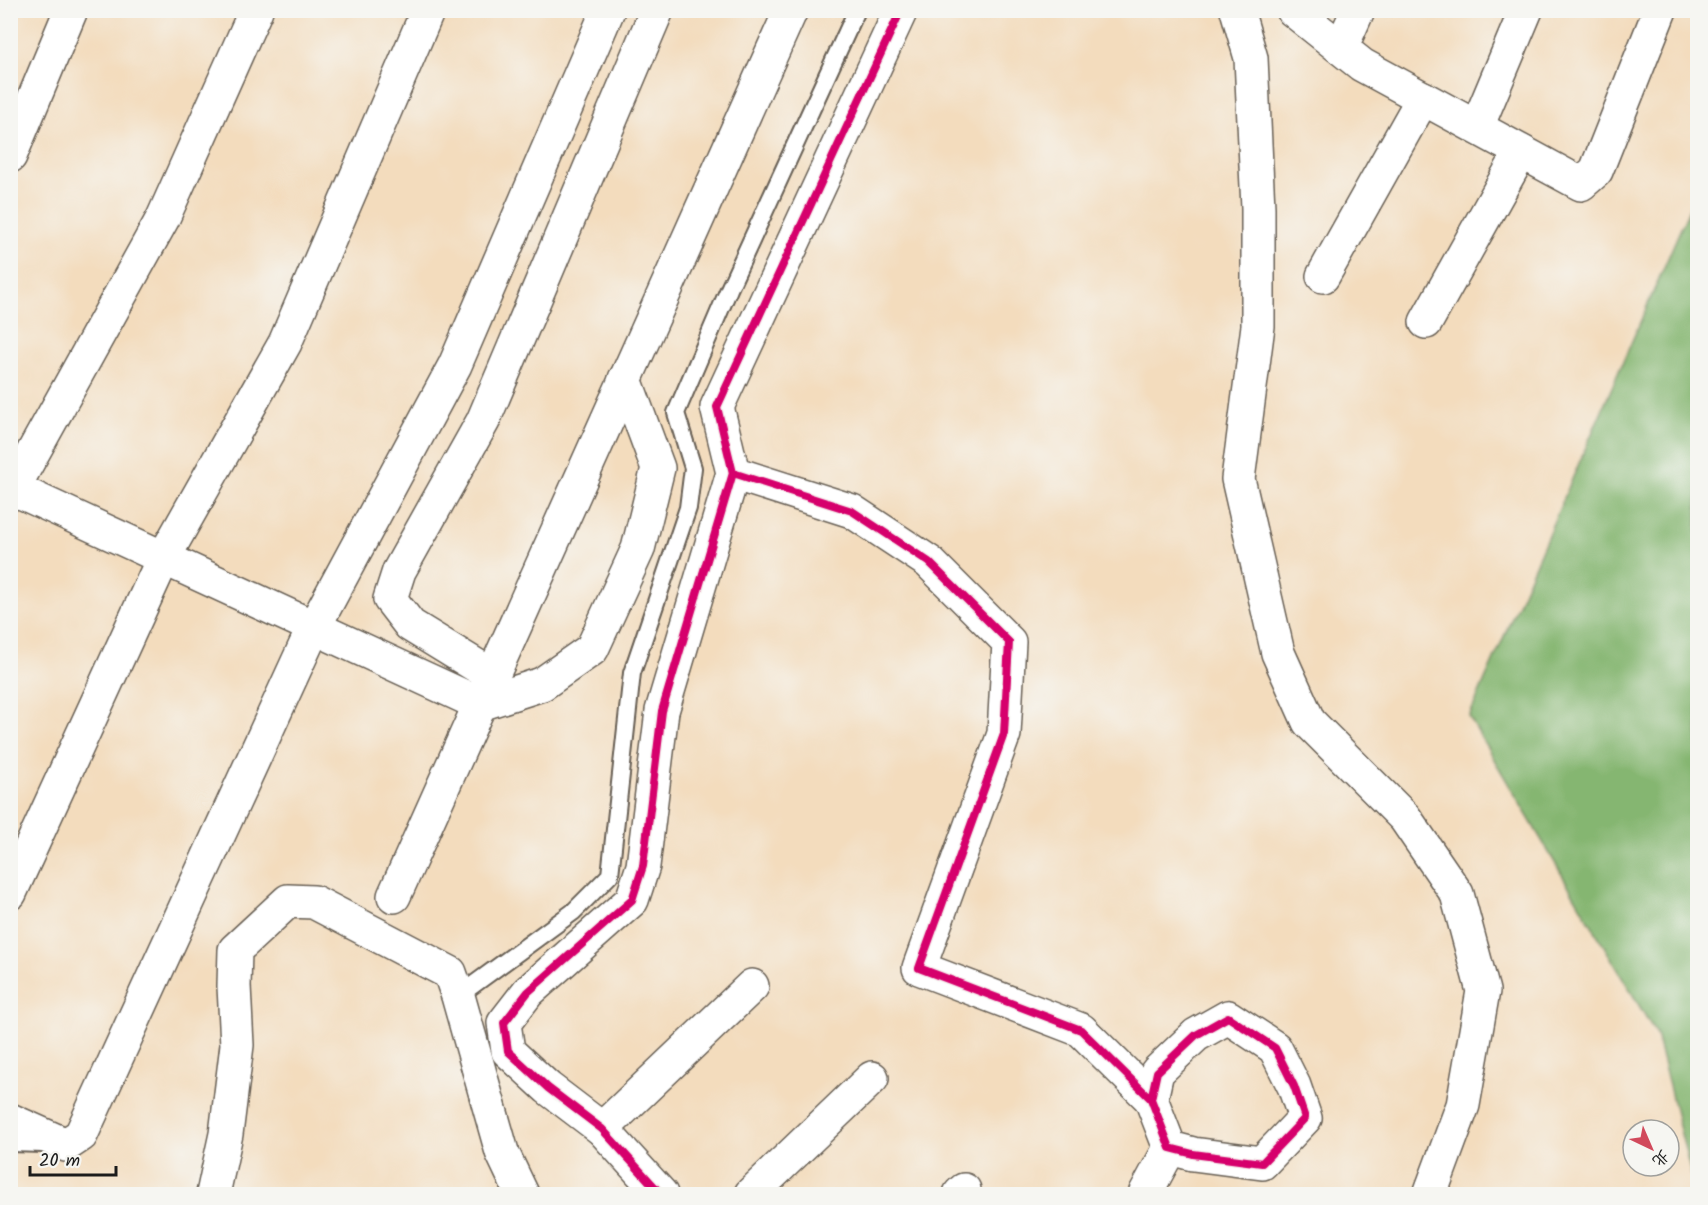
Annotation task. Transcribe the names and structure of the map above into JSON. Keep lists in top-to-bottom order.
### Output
{
  "scale_bar": "20 m",
  "north": "bottom right"
}
